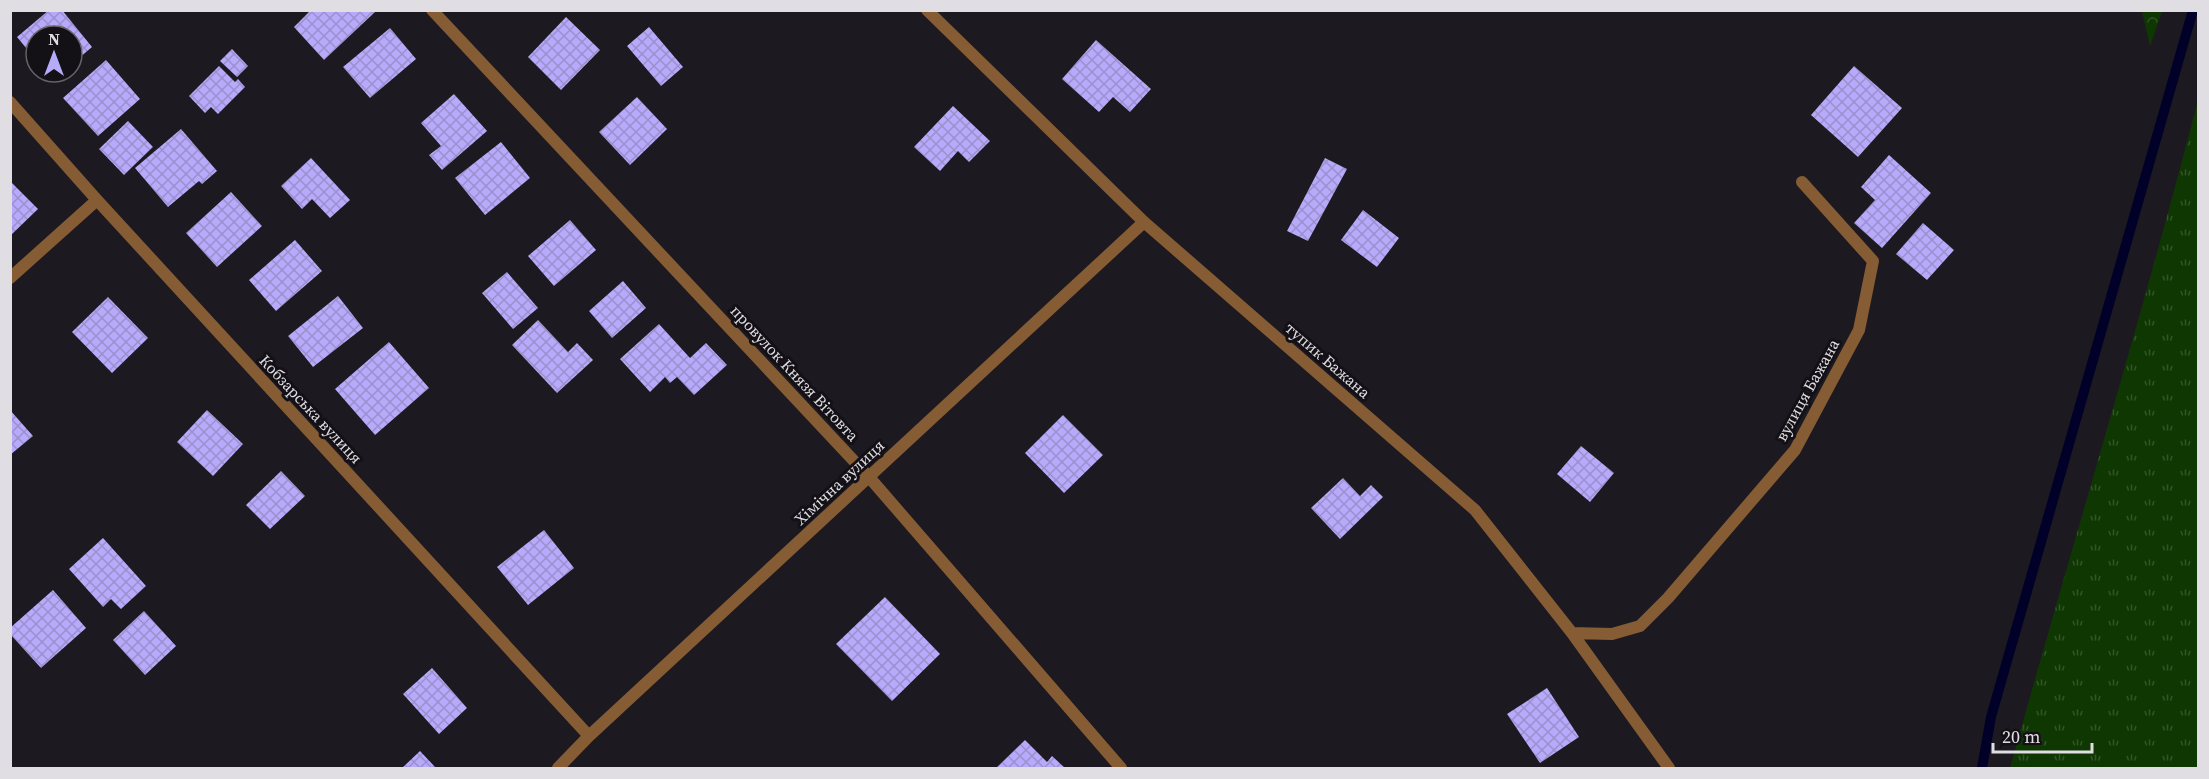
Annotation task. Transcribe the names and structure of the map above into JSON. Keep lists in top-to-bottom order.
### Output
{
  "streets": {
    "street": [
      "тупик Бажана",
      "провулок Князя Вітовта",
      "вулиця Бажана",
      "Кобзарська вулиця",
      "Хімічна вулиця"
    ]
  },
  "crossings": [
    ["тупик Бажана", "вулиця Бажана"],
    ["тупик Бажана", "Хімічна вулиця"],
    ["провулок Князя Вітовта", "Хімічна вулиця"],
    ["Кобзарська вулиця", "Хімічна вулиця"]
  ],
  "scale_bar": "20 m",
  "north": "top"
}
